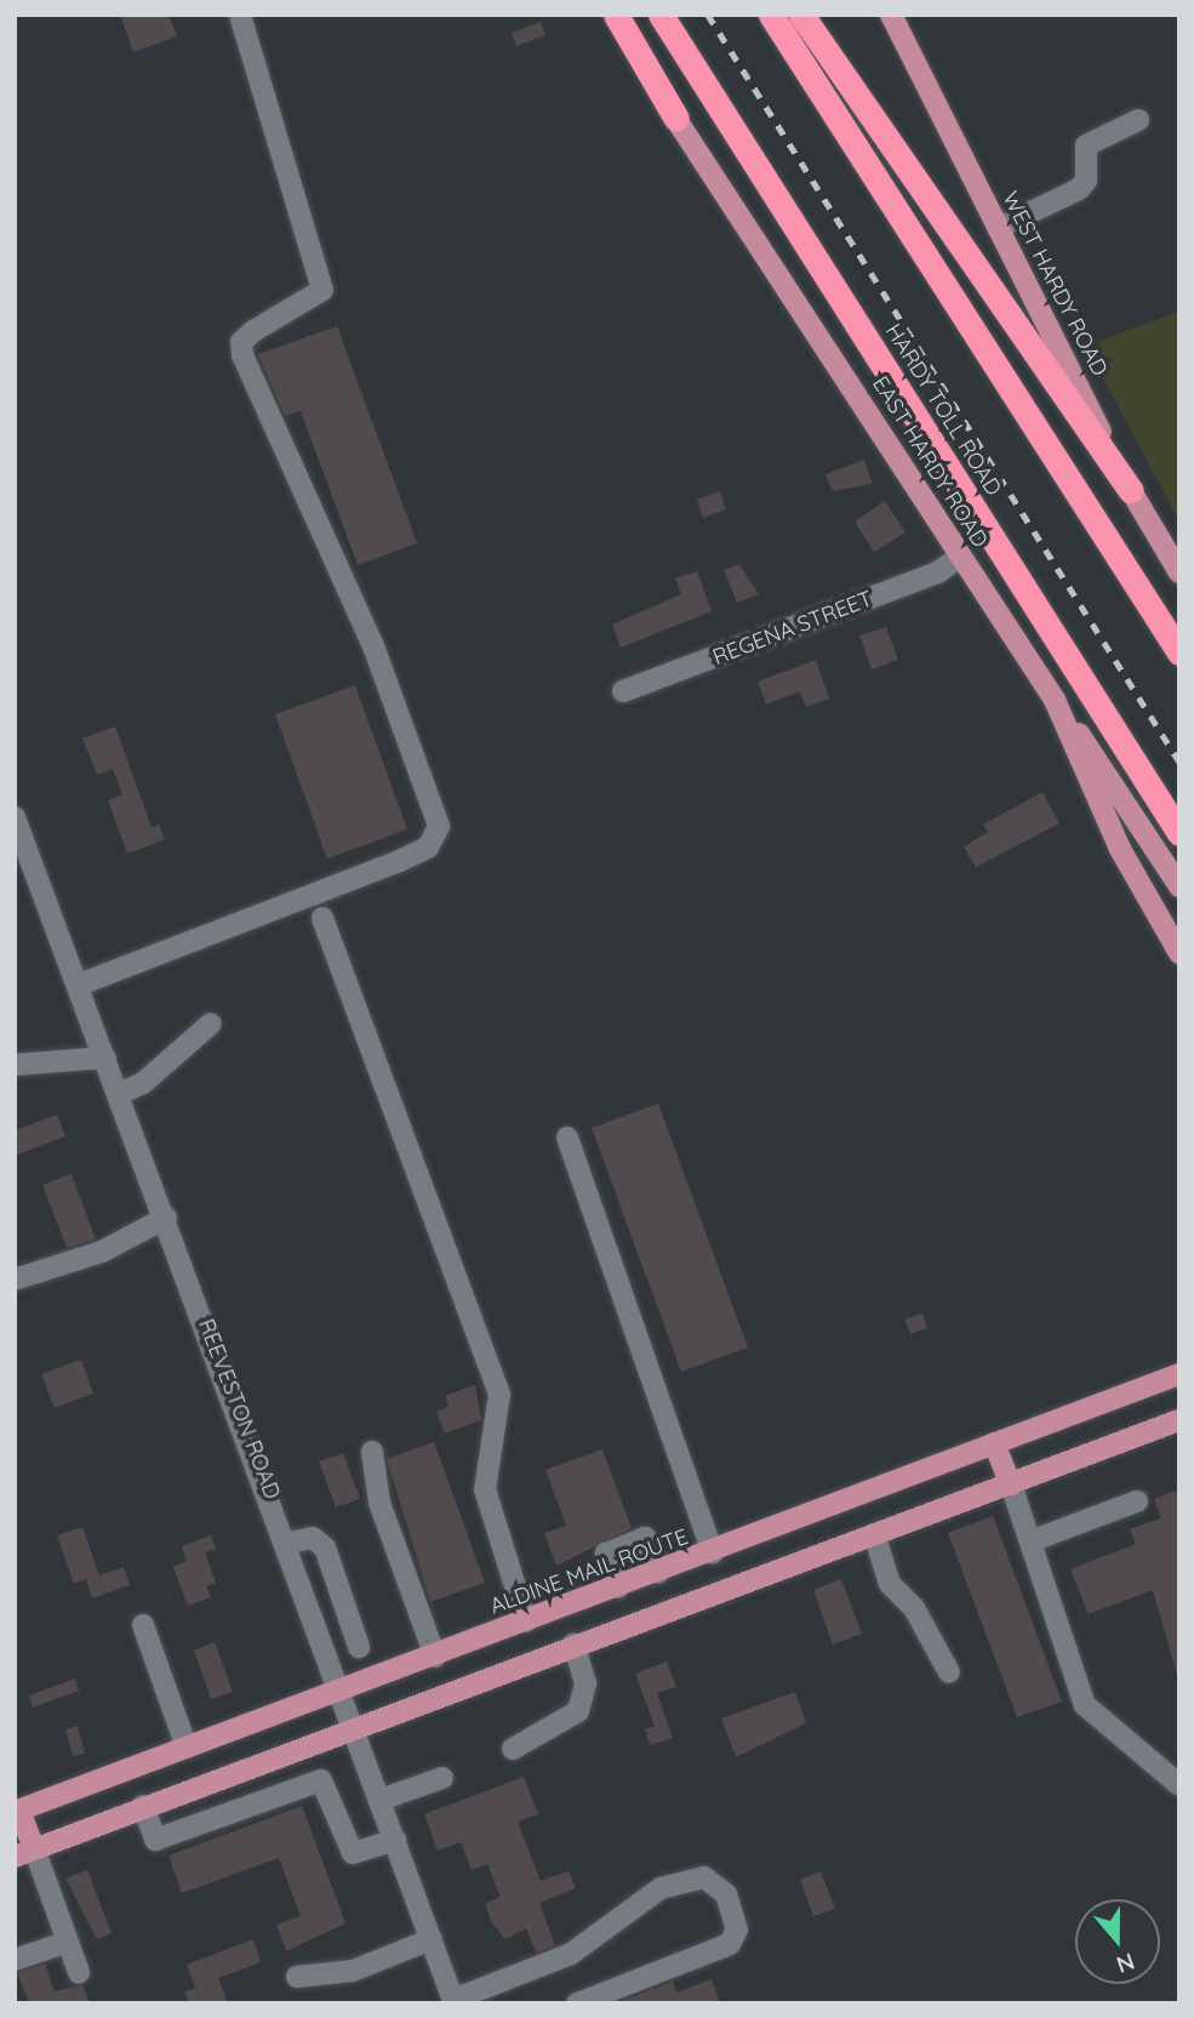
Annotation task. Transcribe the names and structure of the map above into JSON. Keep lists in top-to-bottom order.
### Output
{
  "streets": {
    "highway": ["HARDY TOLL ROAD"],
    "main road": ["WEST HARDY ROAD", "EAST HARDY ROAD", "ALDINE MAIL ROUTE"],
    "street": ["REGENA STREET", "REEVESTON ROAD"]
  },
  "crossings": [
    ["EAST HARDY ROAD", "REGENA STREET"],
    ["REEVESTON ROAD", "ALDINE MAIL ROUTE"]
  ],
  "north": "bottom"
}
